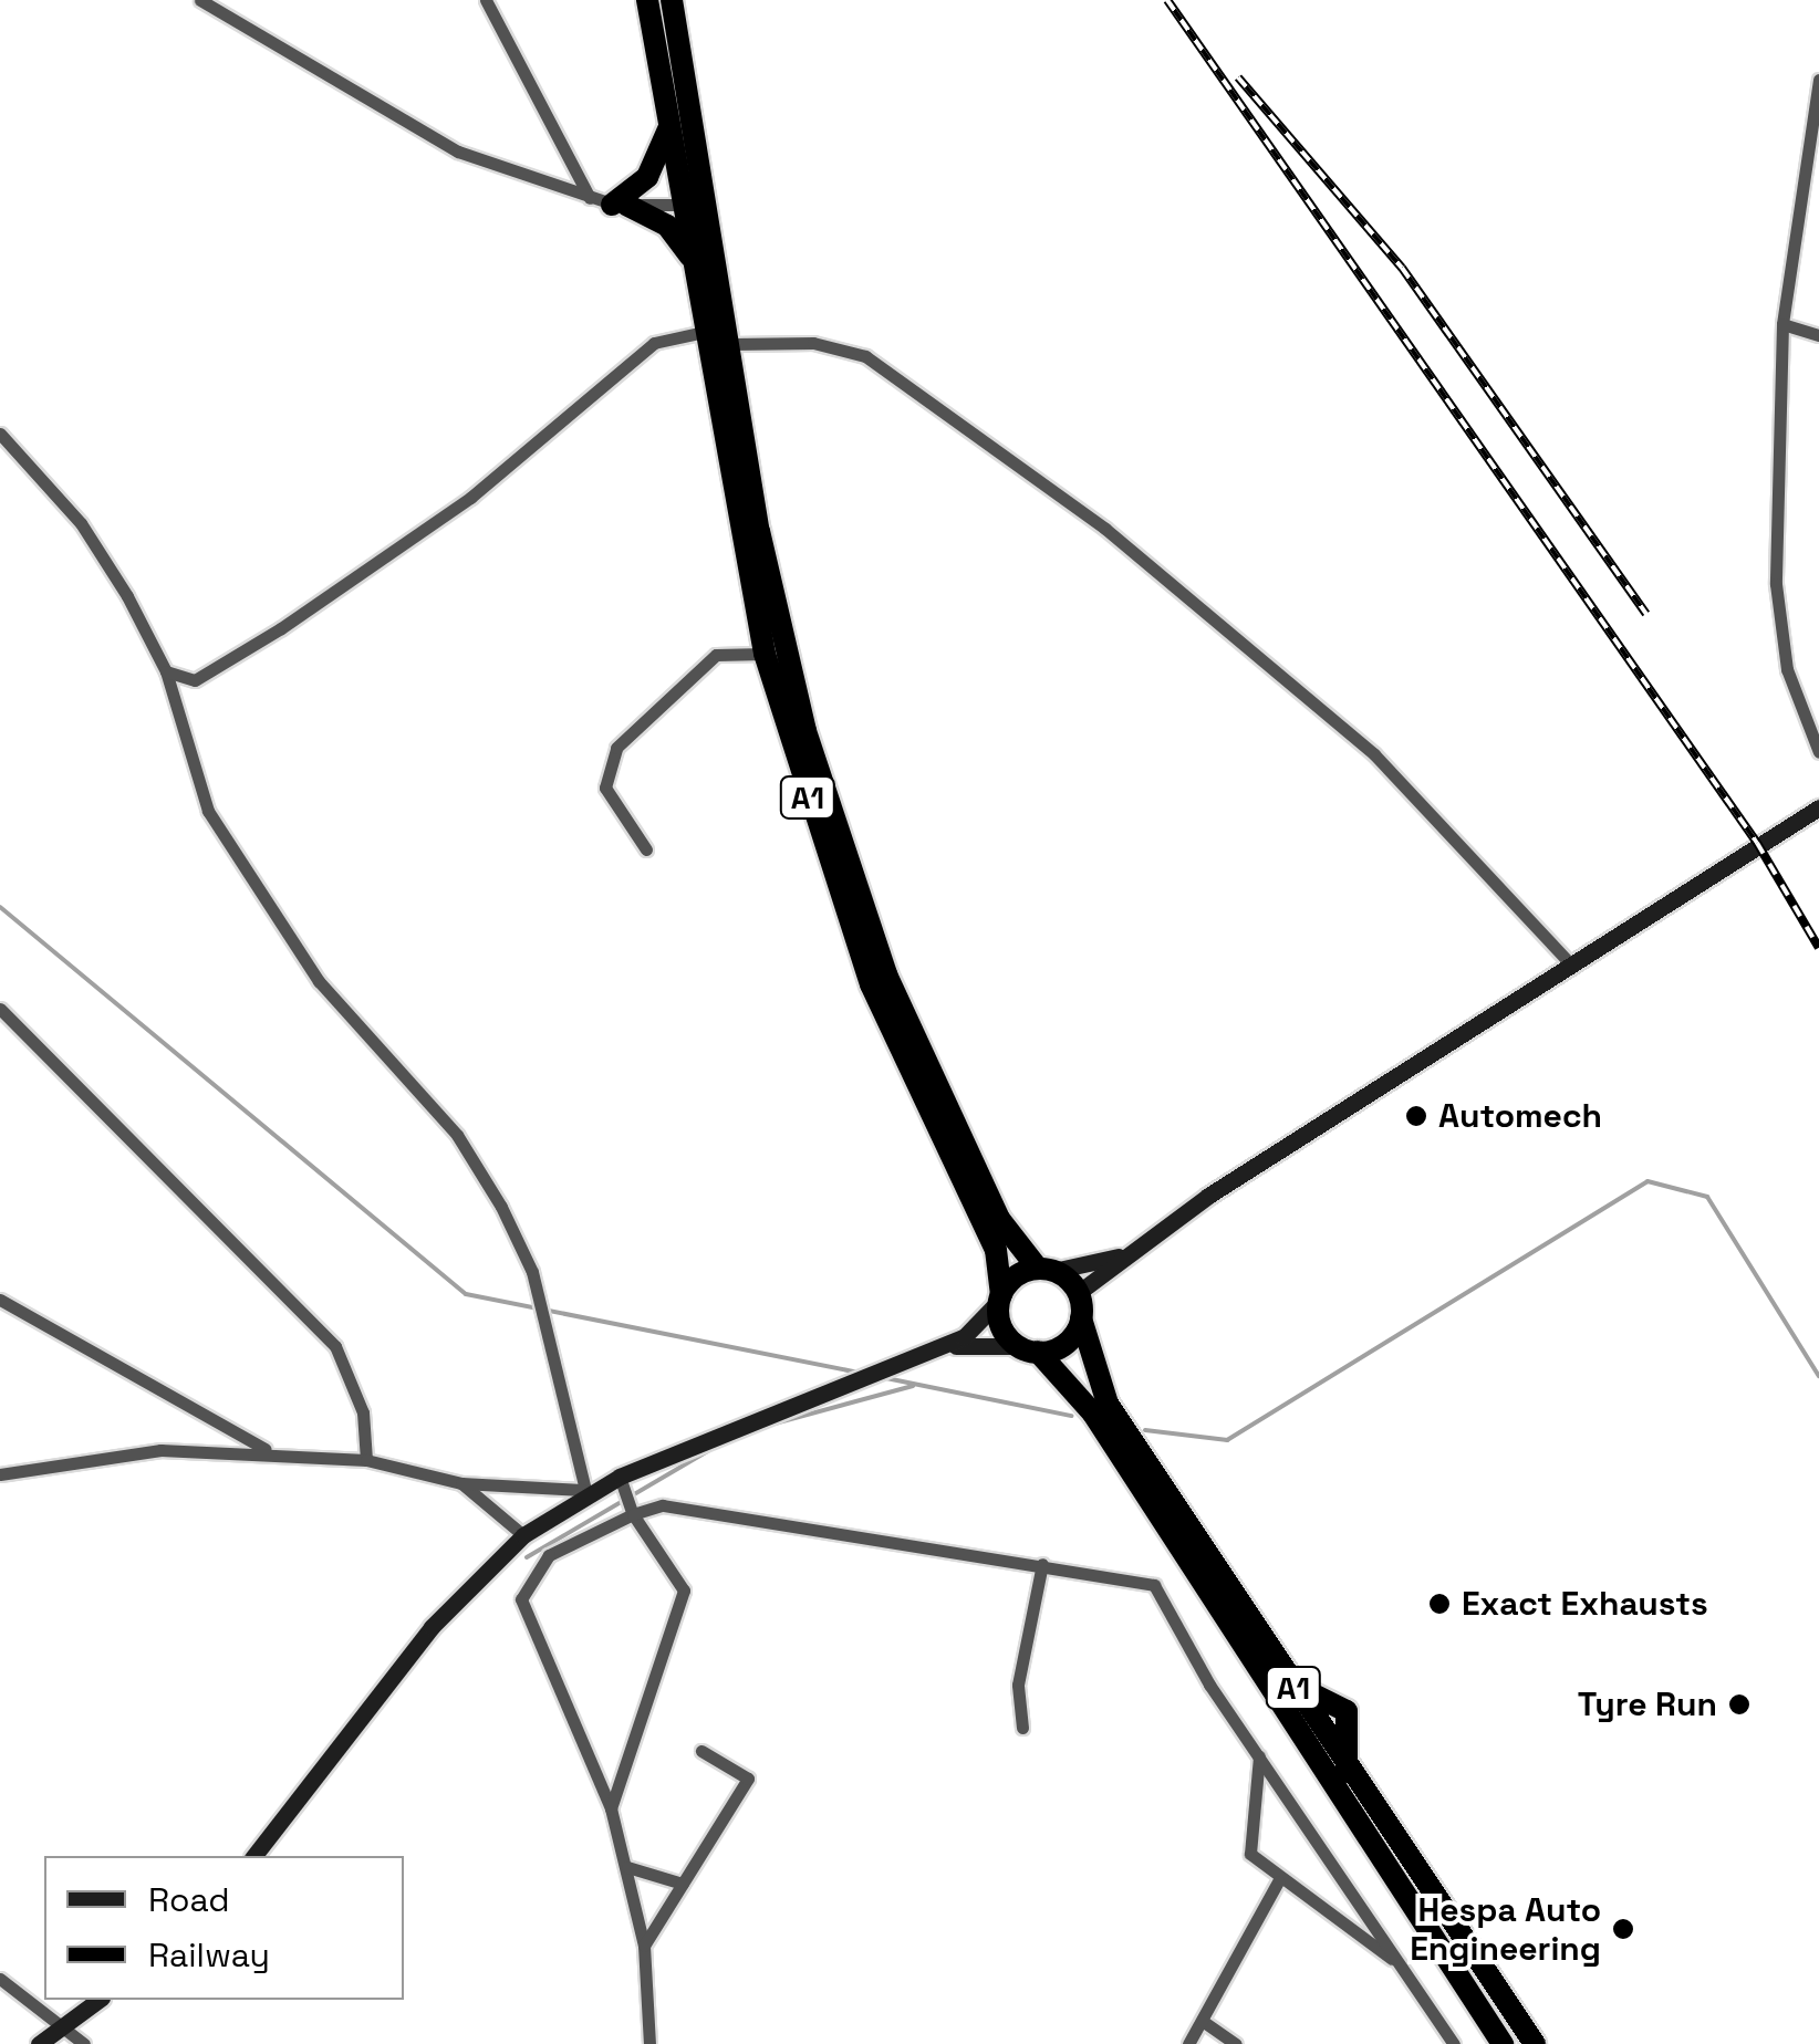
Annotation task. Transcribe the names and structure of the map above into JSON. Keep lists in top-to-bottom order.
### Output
{
  "streets": {
    "highway": ["A1"]
  },
  "places": [
    "Automech",
    "Exact Exhausts",
    "Tyre Run",
    "Hespa Auto Engineering"
  ],
  "legend": ["Road", "Railway"]
}
